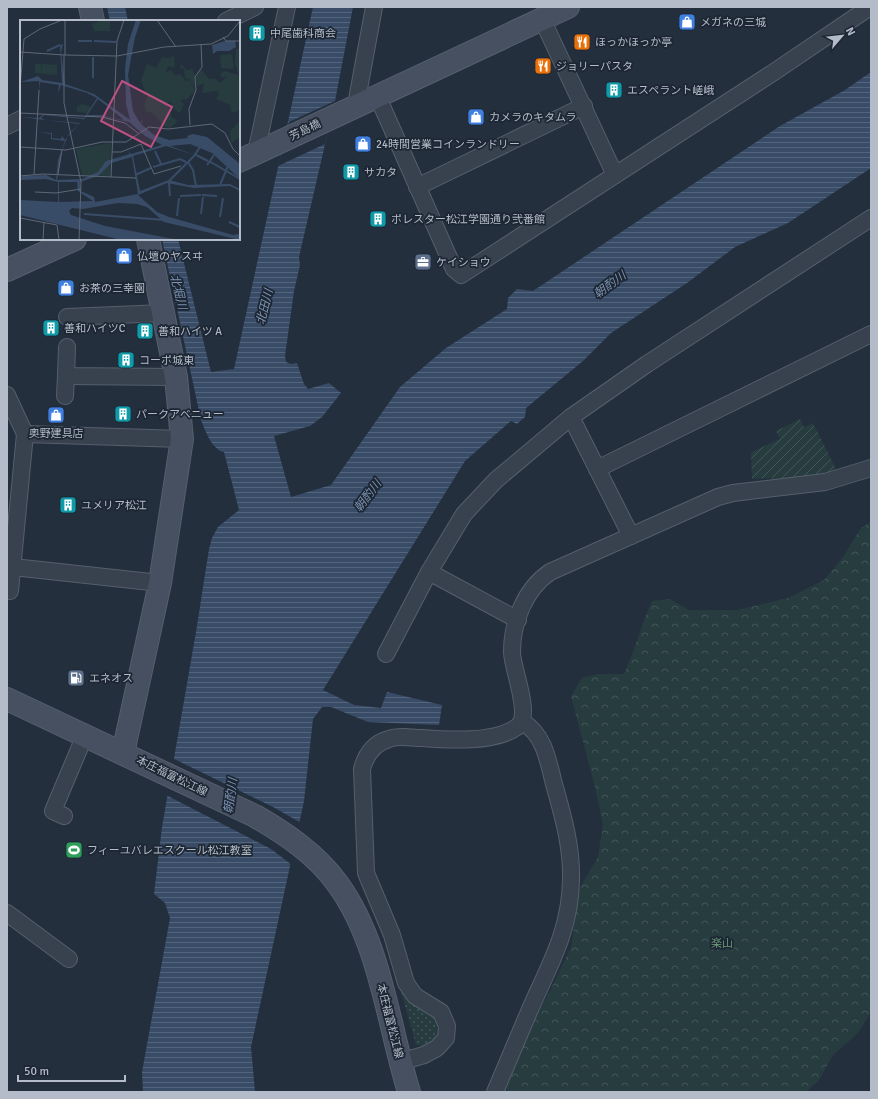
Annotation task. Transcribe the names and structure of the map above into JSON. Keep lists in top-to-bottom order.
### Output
{
  "streets": {
    "street": ["芳島橋", "本庄福富松江線"]
  },
  "water": ["朝酌川", "北堀川", "北田川"],
  "parks": ["楽山"],
  "places": {
    "shop": [
      "メガネの三城",
      "カメラのキタムラ",
      "24時間営業コインランドリー",
      "仏壇のヤスヰ",
      "お茶の三幸園",
      "奥野建具店"
    ],
    "building": [
      "中尾歯科商会",
      "エスペラント嵯峨",
      "サカタ",
      "ポレスター松江学園通り弐番館",
      "善和ハイツC",
      "善和ハイツ A",
      "コーポ城東",
      "パークアベニュー",
      "ユメリア松江"
    ],
    "restaurant": ["ほっかほっか亭", "ジョリーパスタ"],
    "office": ["ケイショウ"],
    "fuel station": ["エネオス"],
    "sports": ["フィーユバレエスクール松江教室"]
  },
  "scale_bar": "50 m",
  "north": "top right"
}
